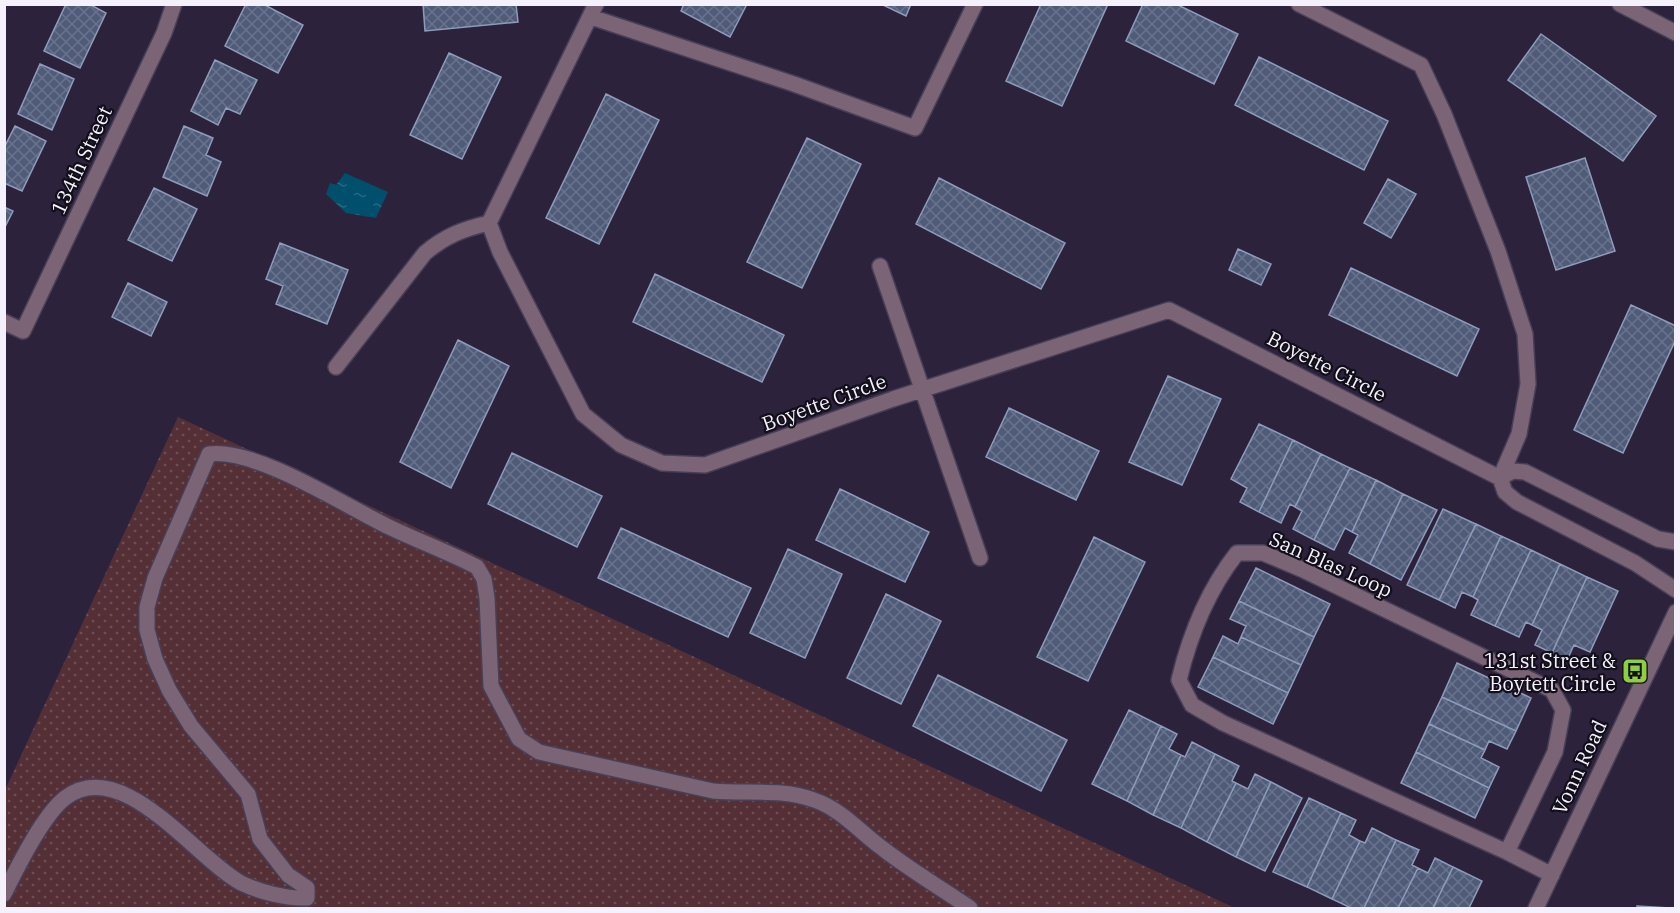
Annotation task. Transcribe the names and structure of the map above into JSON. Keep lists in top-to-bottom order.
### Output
{
  "streets": {
    "street": [
      "134th Street",
      "Boyette Circle",
      "San Blas Loop",
      "Vonn Road"
    ]
  },
  "crossings": [
    ["San Blas Loop", "Vonn Road"]
  ],
  "places": {
    "bus stop": ["131st Street & Boytett Circle"]
  }
}
